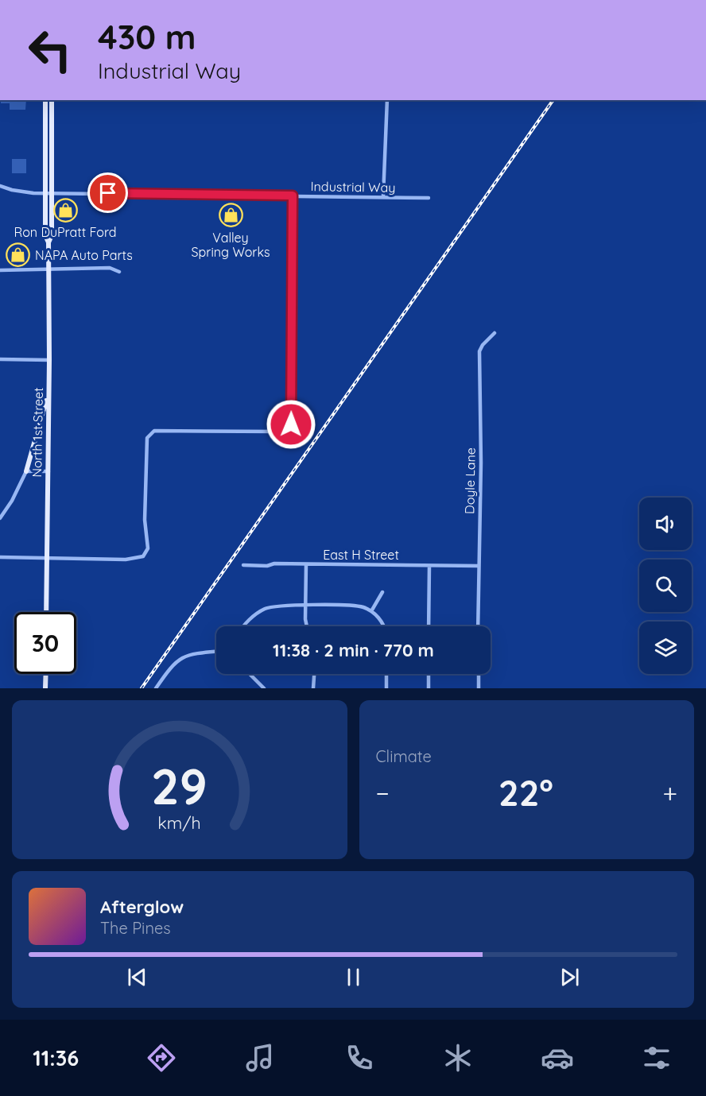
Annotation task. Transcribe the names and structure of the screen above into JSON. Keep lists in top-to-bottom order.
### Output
{
  "streets": {
    "main road": ["North 1st Street"],
    "street": ["Industrial Way", "Doyle Lane", "East H Street"]
  },
  "crossings": [
    ["Industrial Way", "North 1st Street"],
    ["Doyle Lane", "East H Street"]
  ],
  "places": {
    "shop": ["Ron DuPratt Ford", "Valley Spring Works", "NAPA Auto Parts"]
  },
  "page": {
    "turn": ["430 m", "Industrial Way"],
    "limit": "30",
    "trip": "11:38 · 2 min · 770 m",
    "tile": "Climate",
    "heat": ["−", "22°", "+"],
    "song": ["Afterglow", "The Pines"],
    "tabs": "11:36",
    "gauge": ["29", "km/h"]
  }
}
